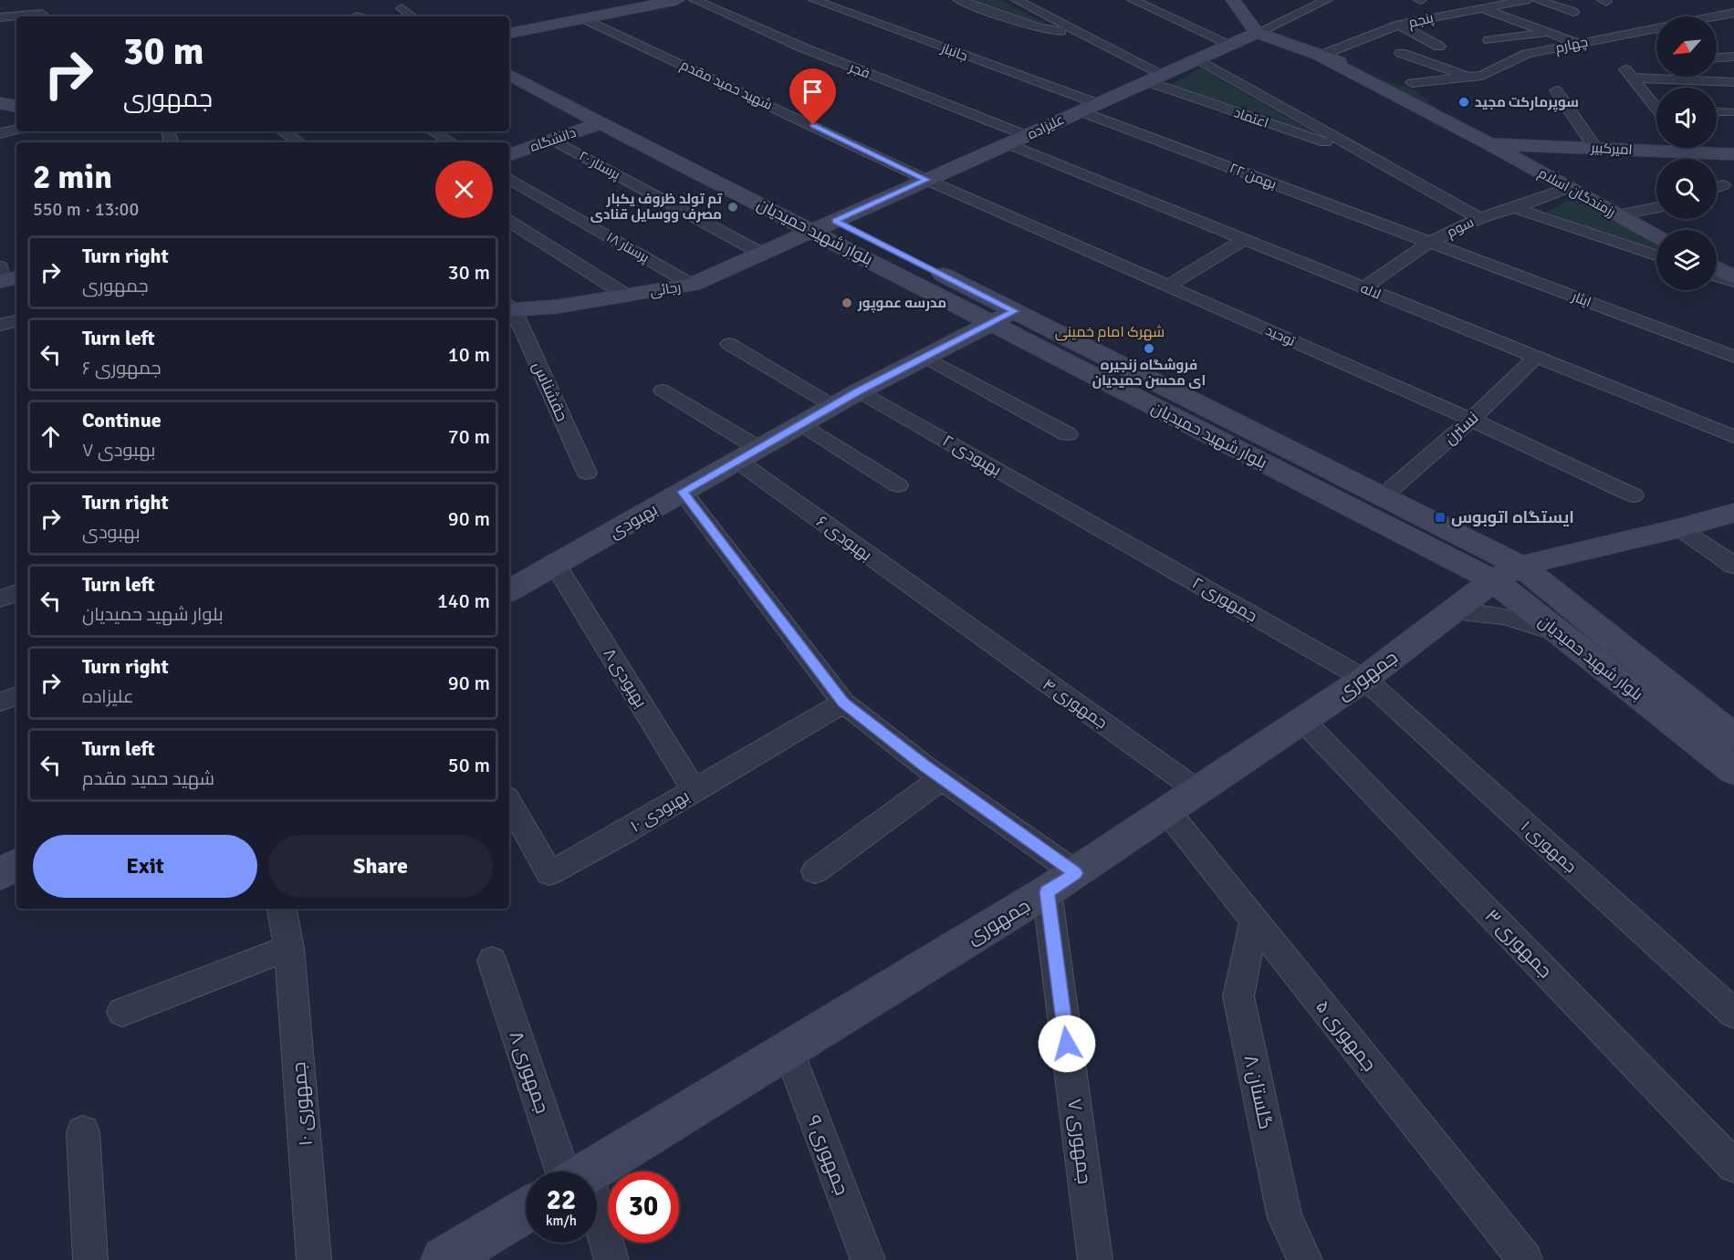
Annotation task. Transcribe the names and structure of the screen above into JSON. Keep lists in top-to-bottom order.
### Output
{
  "streets": {
    "street": [
      "پنجم",
      "چهارم",
      "جانباز",
      "فجر",
      "شهید حمید مقدم",
      "اعتماد",
      "علیزاده",
      "دانشگاه",
      "امیرکبیر",
      "پرستار ۲۰",
      "۲۲ بهمن",
      "رزمندگان اسلام",
      "سوم",
      "بلوار شهید حمیدیان",
      "پرستار ۱۸",
      "رجائی",
      "لاله",
      "ایثار",
      "توحید",
      "حقشناس",
      "نسترن",
      "بهبودی ۲",
      "بهبودی",
      "بهبودی ۶",
      "جمهوری ۲",
      "جمهوری",
      "بهبودی ۸",
      "جمهوری ۴",
      "بهبودی ۱۰",
      "جمهوری ۱",
      "جمهوری ۳",
      "جمهوری ۵",
      "جمهوری ۸",
      "گلستان ۸",
      "جمهوری ۱۰",
      "جمهوری ۷",
      "جمهوری ۹"
    ]
  },
  "crossings": [
    ["پنجم", "رزمندگان اسلام"],
    ["چهارم", "رزمندگان اسلام"],
    ["جانباز", "علیزاده"],
    ["فجر", "علیزاده"],
    ["شهید حمید مقدم", "علیزاده"],
    ["شهید حمید مقدم", "توحید"],
    ["اعتماد", "علیزاده"],
    ["اعتماد", "سوم"],
    ["علیزاده", "۲۲ بهمن"],
    ["علیزاده", "رزمندگان اسلام"],
    ["علیزاده", "بلوار شهید حمیدیان"],
    ["علیزاده", "رجائی"],
    ["علیزاده", "لاله"],
    ["علیزاده", "توحید"],
    ["دانشگاه", "پرستار ۲۰"],
    ["دانشگاه", "بلوار شهید حمیدیان"],
    ["امیرکبیر", "رزمندگان اسلام"],
    ["پرستار ۲۰", "رجائی"],
    ["۲۲ بهمن", "سوم"],
    ["۲۲ بهمن", "ایثار"],
    ["رزمندگان اسلام", "سوم"],
    ["سوم", "لاله"],
    ["سوم", "ایثار"],
    ["بلوار شهید حمیدیان", "رجائی"],
    ["بلوار شهید حمیدیان", "نسترن"],
    ["بلوار شهید حمیدیان", "بهبودی"],
    ["بلوار شهید حمیدیان", "جمهوری"],
    ["پرستار ۱۸", "رجائی"],
    ["رجائی", "حقشناس"],
    ["لاله", "نسترن"],
    ["توحید", "نسترن"],
    ["بهبودی ۲", "بهبودی"],
    ["بهبودی ۲", "جمهوری ۲"],
    ["بهبودی", "بهبودی ۶"],
    ["بهبودی", "بهبودی ۸"],
    ["بهبودی ۶", "جمهوری ۴"],
    ["جمهوری ۲", "جمهوری"],
    ["جمهوری ۲", "جمهوری ۱"],
    ["جمهوری", "جمهوری ۴"],
    ["جمهوری", "جمهوری ۱"],
    ["جمهوری", "جمهوری ۳"],
    ["جمهوری", "جمهوری ۵"],
    ["جمهوری", "جمهوری ۷"],
    ["جمهوری", "جمهوری ۹"],
    ["بهبودی ۸", "بهبودی ۱۰"],
    ["جمهوری ۵", "گلستان ۸"]
  ],
  "districts": ["شهرک امام خمینی"],
  "places": {
    "other": [
      "سوپرمارکت مجید",
      "تم تولد ظروف یکبار مصرف ووسایل قنادی",
      "مدرسه عموپور",
      "فروشگاه زنجیره ای محسن حمیدیان"
    ],
    "transit": ["ایستگاه اتوبوس"]
  },
  "north": "bottom left",
  "page": {
    "turn": ["30 m", "جمهوری"],
    "heading": ["2 min", "550 m · 13:00"],
    "list": [
      {
        "name": "Turn right",
        "note": "جمهوری",
        "value": "30 m"
      },
      {
        "name": "Turn left",
        "note": "جمهوری ۶",
        "value": "10 m"
      },
      {
        "name": "Continue",
        "note": "بهبودی ۷",
        "value": "70 m"
      },
      {
        "name": "Turn right",
        "note": "بهبودی",
        "value": "90 m"
      },
      {
        "name": "Turn left",
        "note": "بلوار شهید حمیدیان",
        "value": "140 m"
      },
      {
        "name": "Turn right",
        "note": "علیزاده",
        "value": "90 m"
      },
      {
        "name": "Turn left",
        "note": "شهید حمید مقدم",
        "value": "50 m"
      }
    ],
    "buttons": ["Exit", "Share"],
    "speed": "22 km/h",
    "limit": "30"
  }
}
